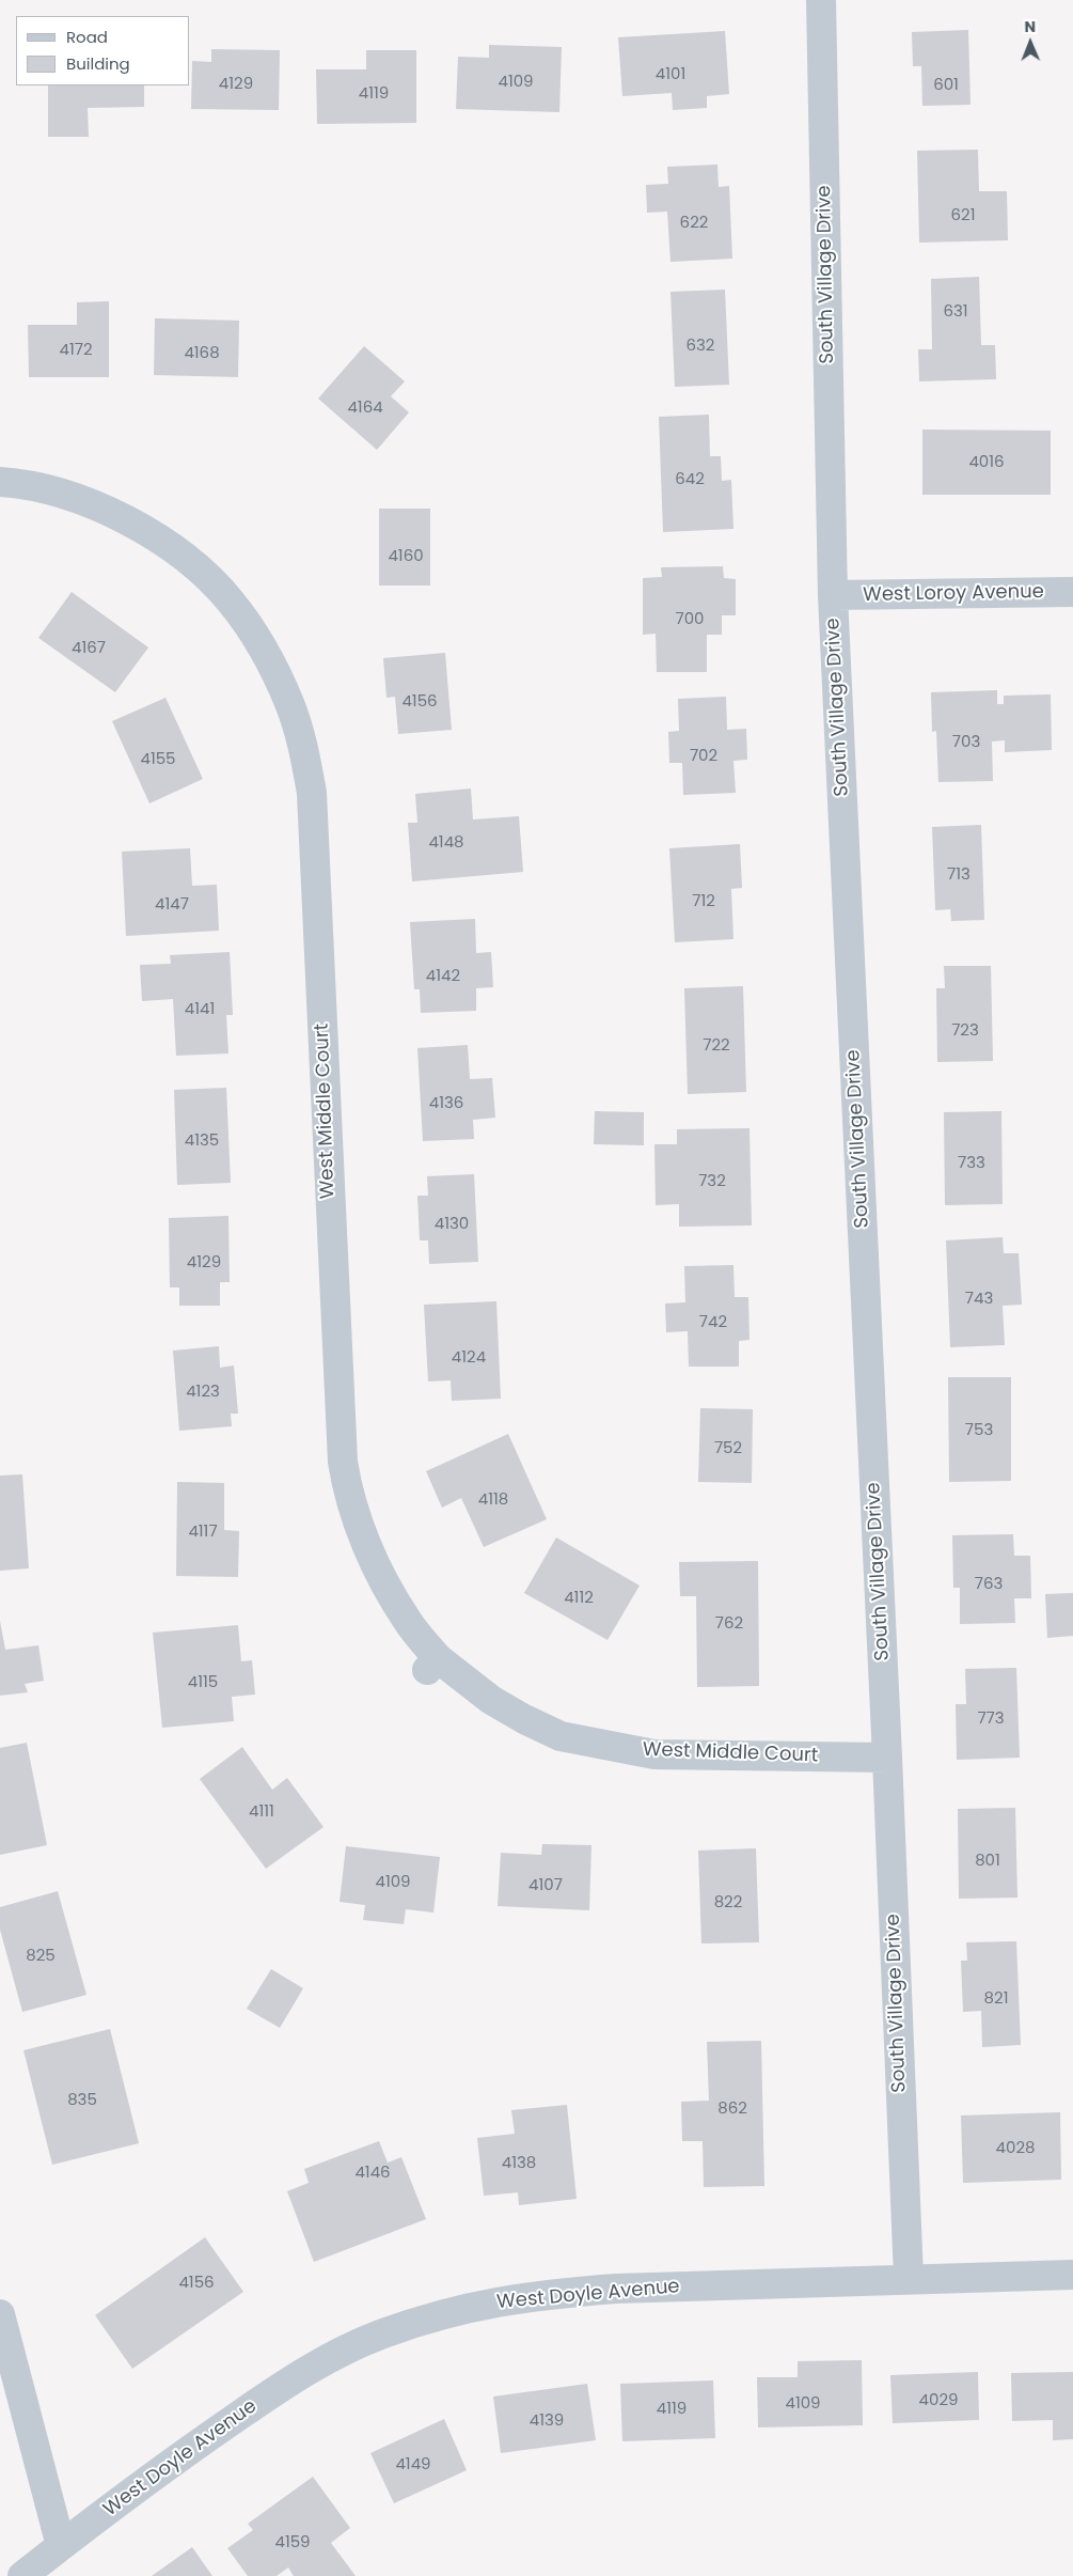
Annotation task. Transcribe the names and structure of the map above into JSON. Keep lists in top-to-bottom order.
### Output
{
  "streets": {
    "street": [
      "South Village Drive",
      "West Loroy Avenue",
      "West Middle Court",
      "West Doyle Avenue"
    ]
  },
  "crossings": [
    ["South Village Drive", "West Loroy Avenue"],
    ["South Village Drive", "West Middle Court"],
    ["South Village Drive", "West Doyle Avenue"]
  ],
  "house_numbers": [
    "4101",
    "4109",
    "4129",
    "601",
    "4119",
    "621",
    "622",
    "631",
    "632",
    "4172",
    "4168",
    "4164",
    "4016",
    "642",
    "4160",
    "700",
    "4167",
    "4156",
    "703",
    "702",
    "4155",
    "4148",
    "713",
    "712",
    "4147",
    "4142",
    "4141",
    "723",
    "722",
    "4136",
    "4135",
    "733",
    "732",
    "4130",
    "4129",
    "743",
    "742",
    "4124",
    "4123",
    "753",
    "752",
    "4118",
    "4117",
    "763",
    "4112",
    "762",
    "4115",
    "773",
    "4111",
    "801",
    "4109",
    "4107",
    "822",
    "825",
    "821",
    "835",
    "862",
    "4028",
    "4138",
    "4146",
    "4156",
    "4029",
    "4109",
    "4119",
    "4139",
    "4149",
    "4159"
  ],
  "legend": ["Road", "Building"],
  "north": "top"
}
